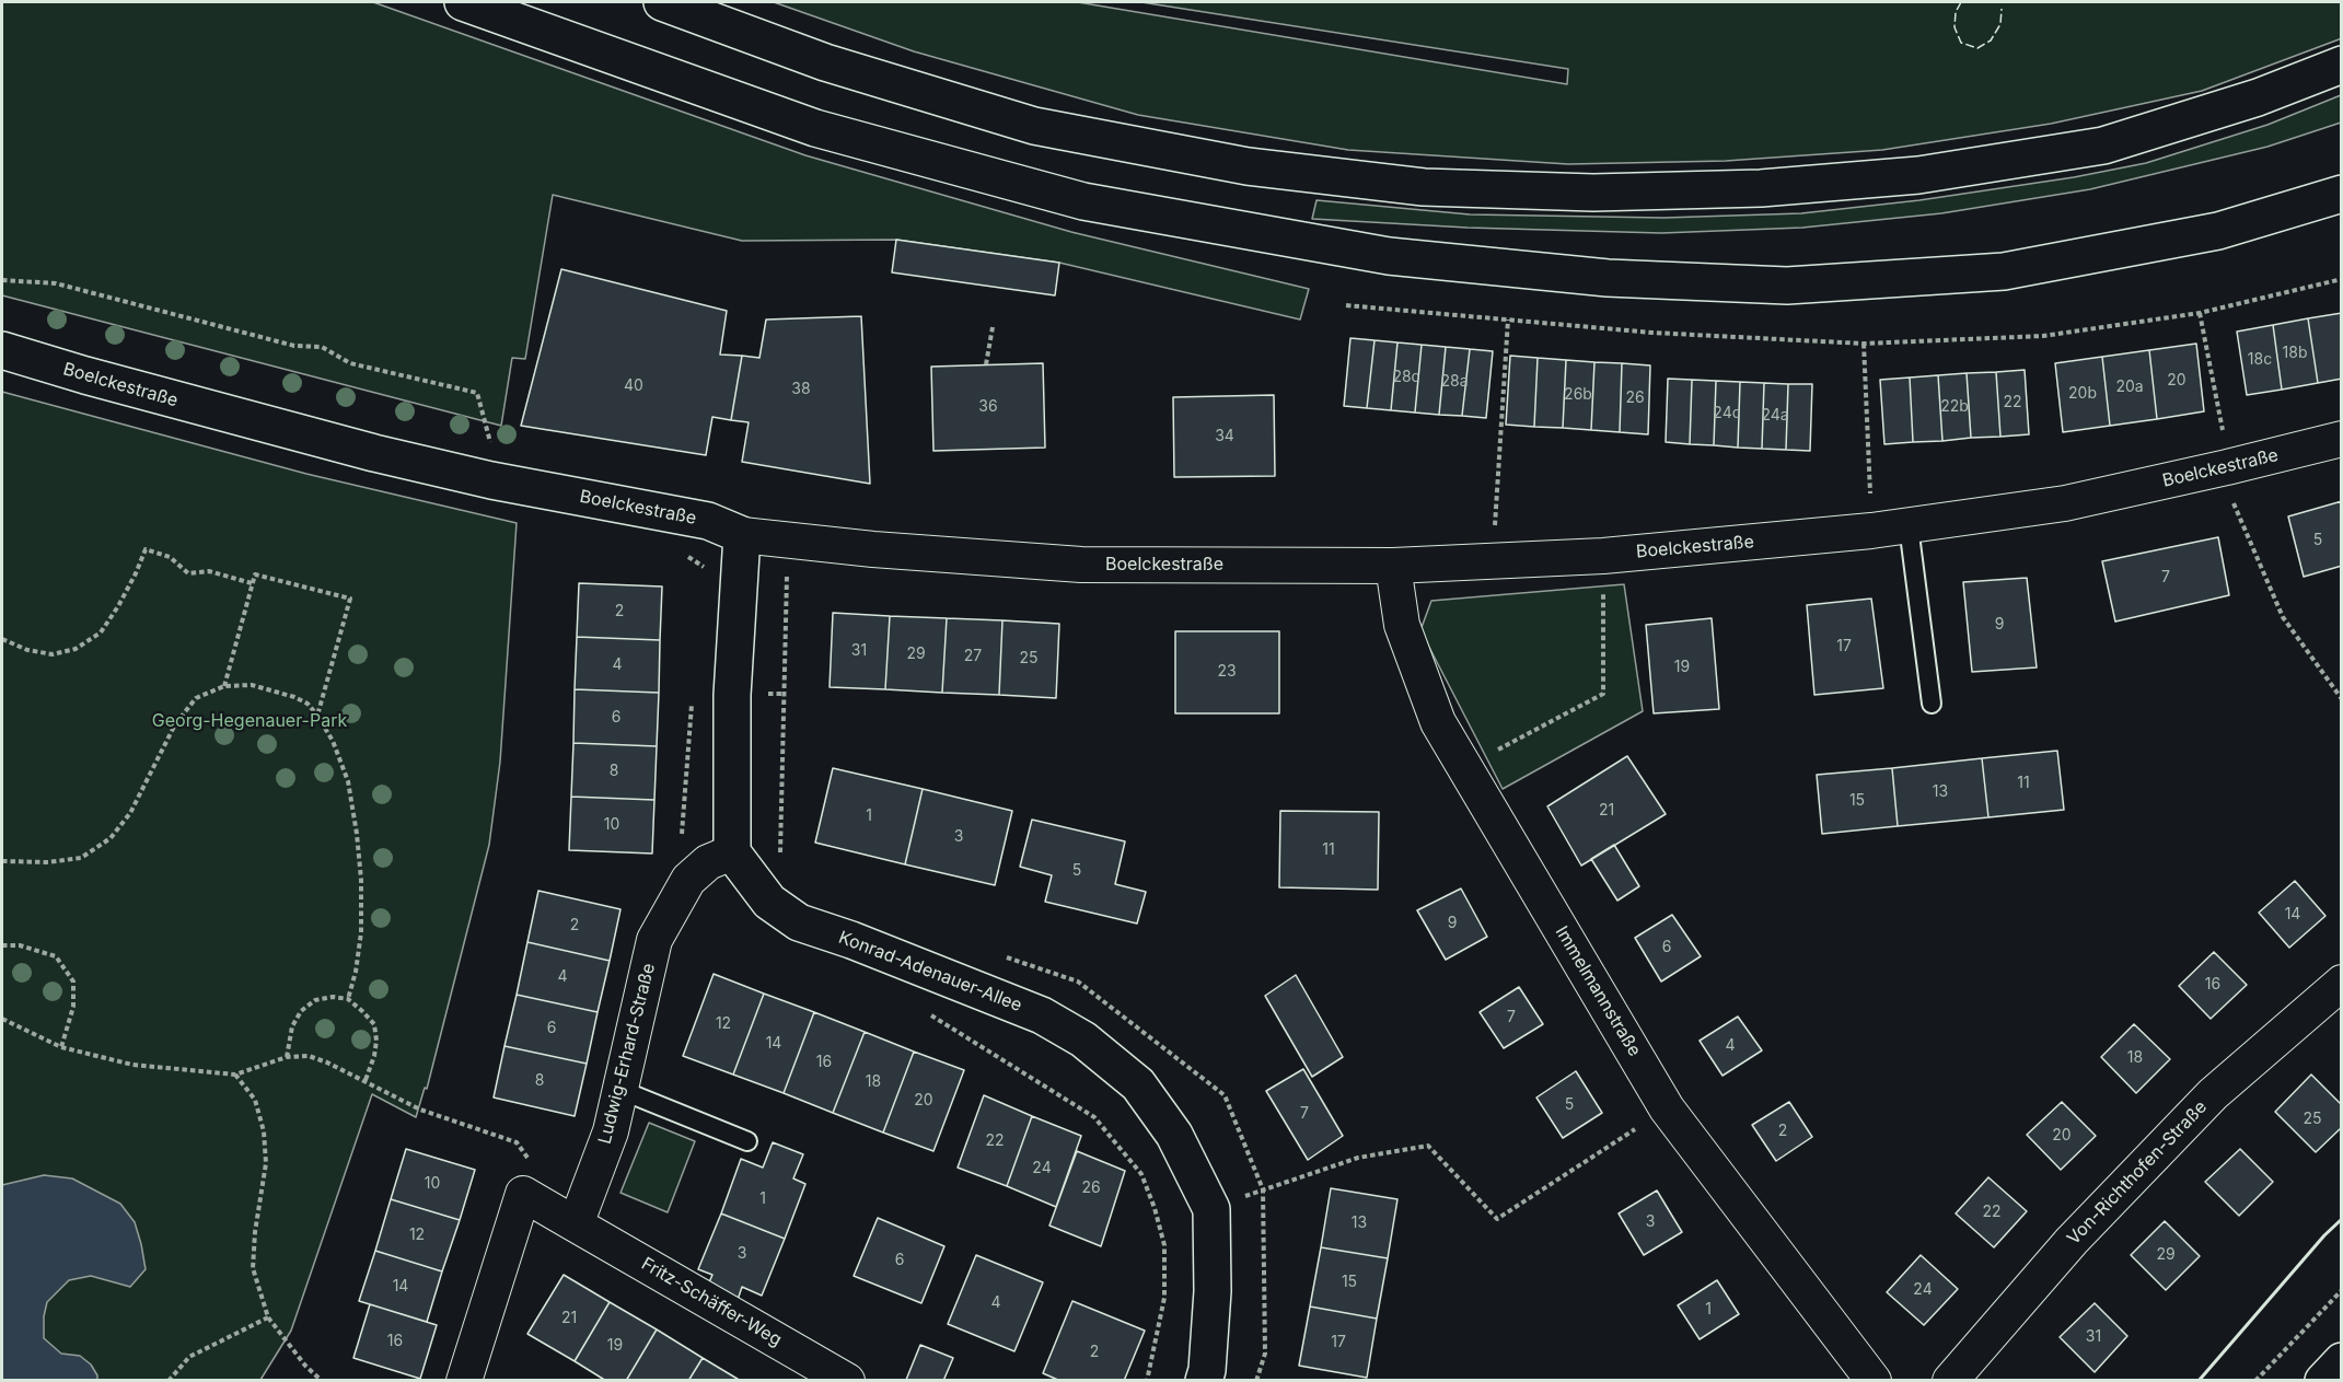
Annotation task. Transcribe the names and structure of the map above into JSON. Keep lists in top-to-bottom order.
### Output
{
  "streets": {
    "main road": ["Boelckestraße", "Konrad-Adenauer-Allee"],
    "street": [
      "Immelmannstraße",
      "Ludwig-Erhard-Straße",
      "Von-Richthofen-Straße",
      "Fritz-Schäffer-Weg"
    ]
  },
  "crossings": [
    ["Boelckestraße", "Immelmannstraße"],
    ["Konrad-Adenauer-Allee", "Ludwig-Erhard-Straße"],
    ["Ludwig-Erhard-Straße", "Fritz-Schäffer-Weg"]
  ],
  "parks": ["Georg-Hegenauer-Park"],
  "house_numbers": [
    "18b",
    "18c",
    "28c",
    "20",
    "28a",
    "40",
    "20a",
    "38",
    "20b",
    "26b",
    "26",
    "22",
    "36",
    "22b",
    "24c",
    "24a",
    "34",
    "5",
    "7",
    "2",
    "9",
    "17",
    "31",
    "29",
    "27",
    "25",
    "4",
    "19",
    "23",
    "6",
    "8",
    "11",
    "13",
    "15",
    "21",
    "1",
    "10",
    "3",
    "11",
    "5",
    "14",
    "9",
    "2",
    "6",
    "4",
    "16",
    "7",
    "12",
    "6",
    "14",
    "4",
    "18",
    "16",
    "8",
    "18",
    "20",
    "5",
    "7",
    "25",
    "2",
    "20",
    "22",
    "24",
    "10",
    "26",
    "1",
    "22",
    "3",
    "13",
    "12",
    "3",
    "29",
    "6",
    "15",
    "14",
    "24",
    "4",
    "1",
    "21",
    "31",
    "16",
    "17",
    "19",
    "2"
  ]
}
